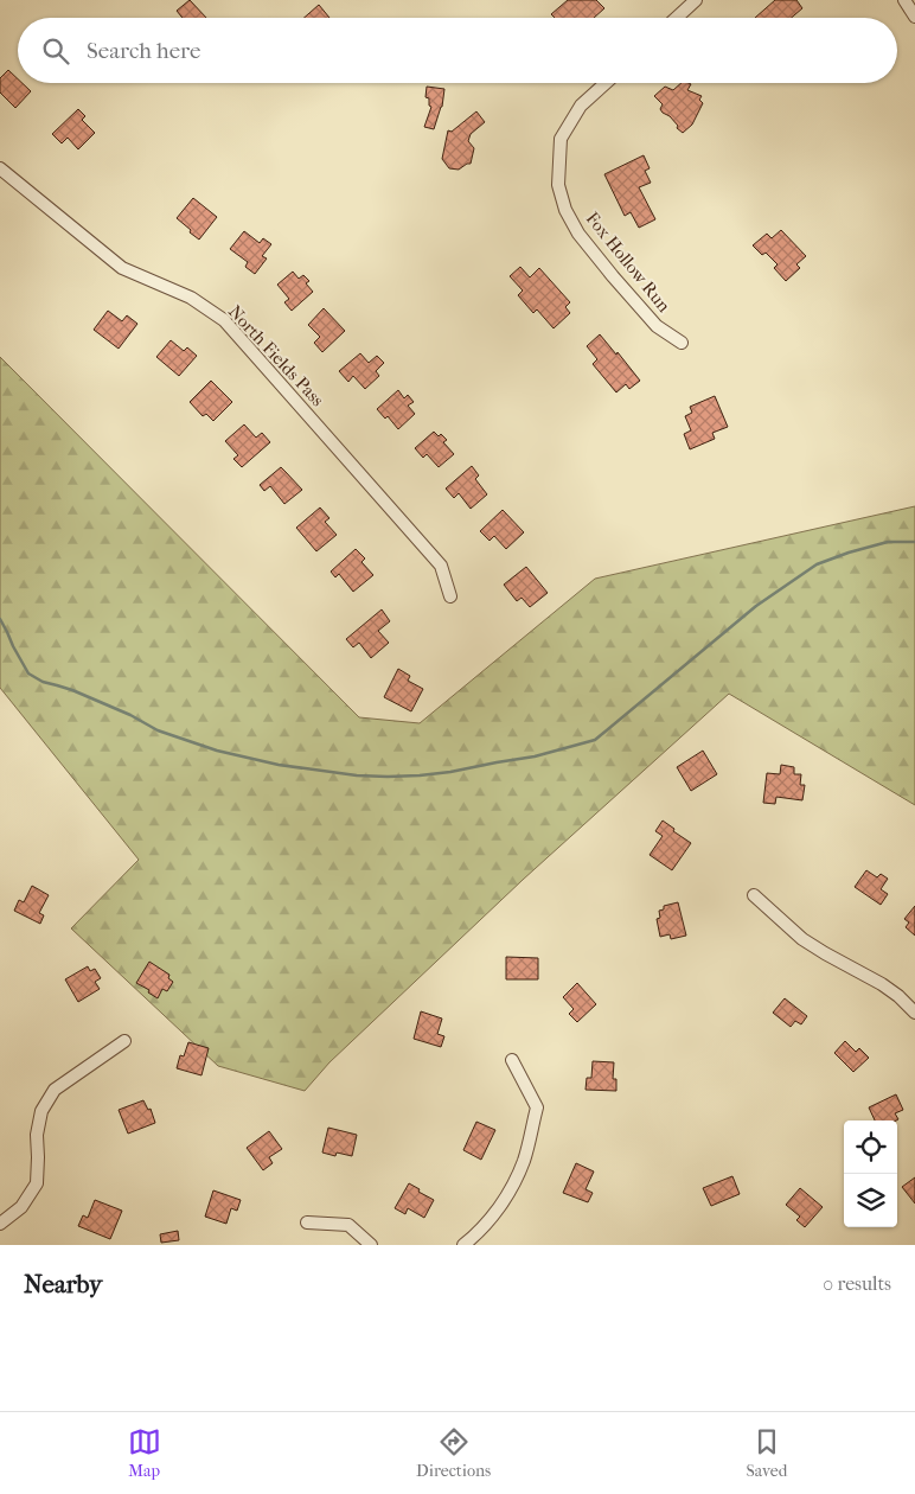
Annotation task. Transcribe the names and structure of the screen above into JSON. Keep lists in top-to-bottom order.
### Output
{
  "streets": {
    "street": ["Fox Hollow Run", "North Fields Pass"]
  },
  "page": {
    "search": "Search here",
    "heading": ["Nearby", "0 results"],
    "nav": ["Map", "Directions", "Saved"]
  }
}
